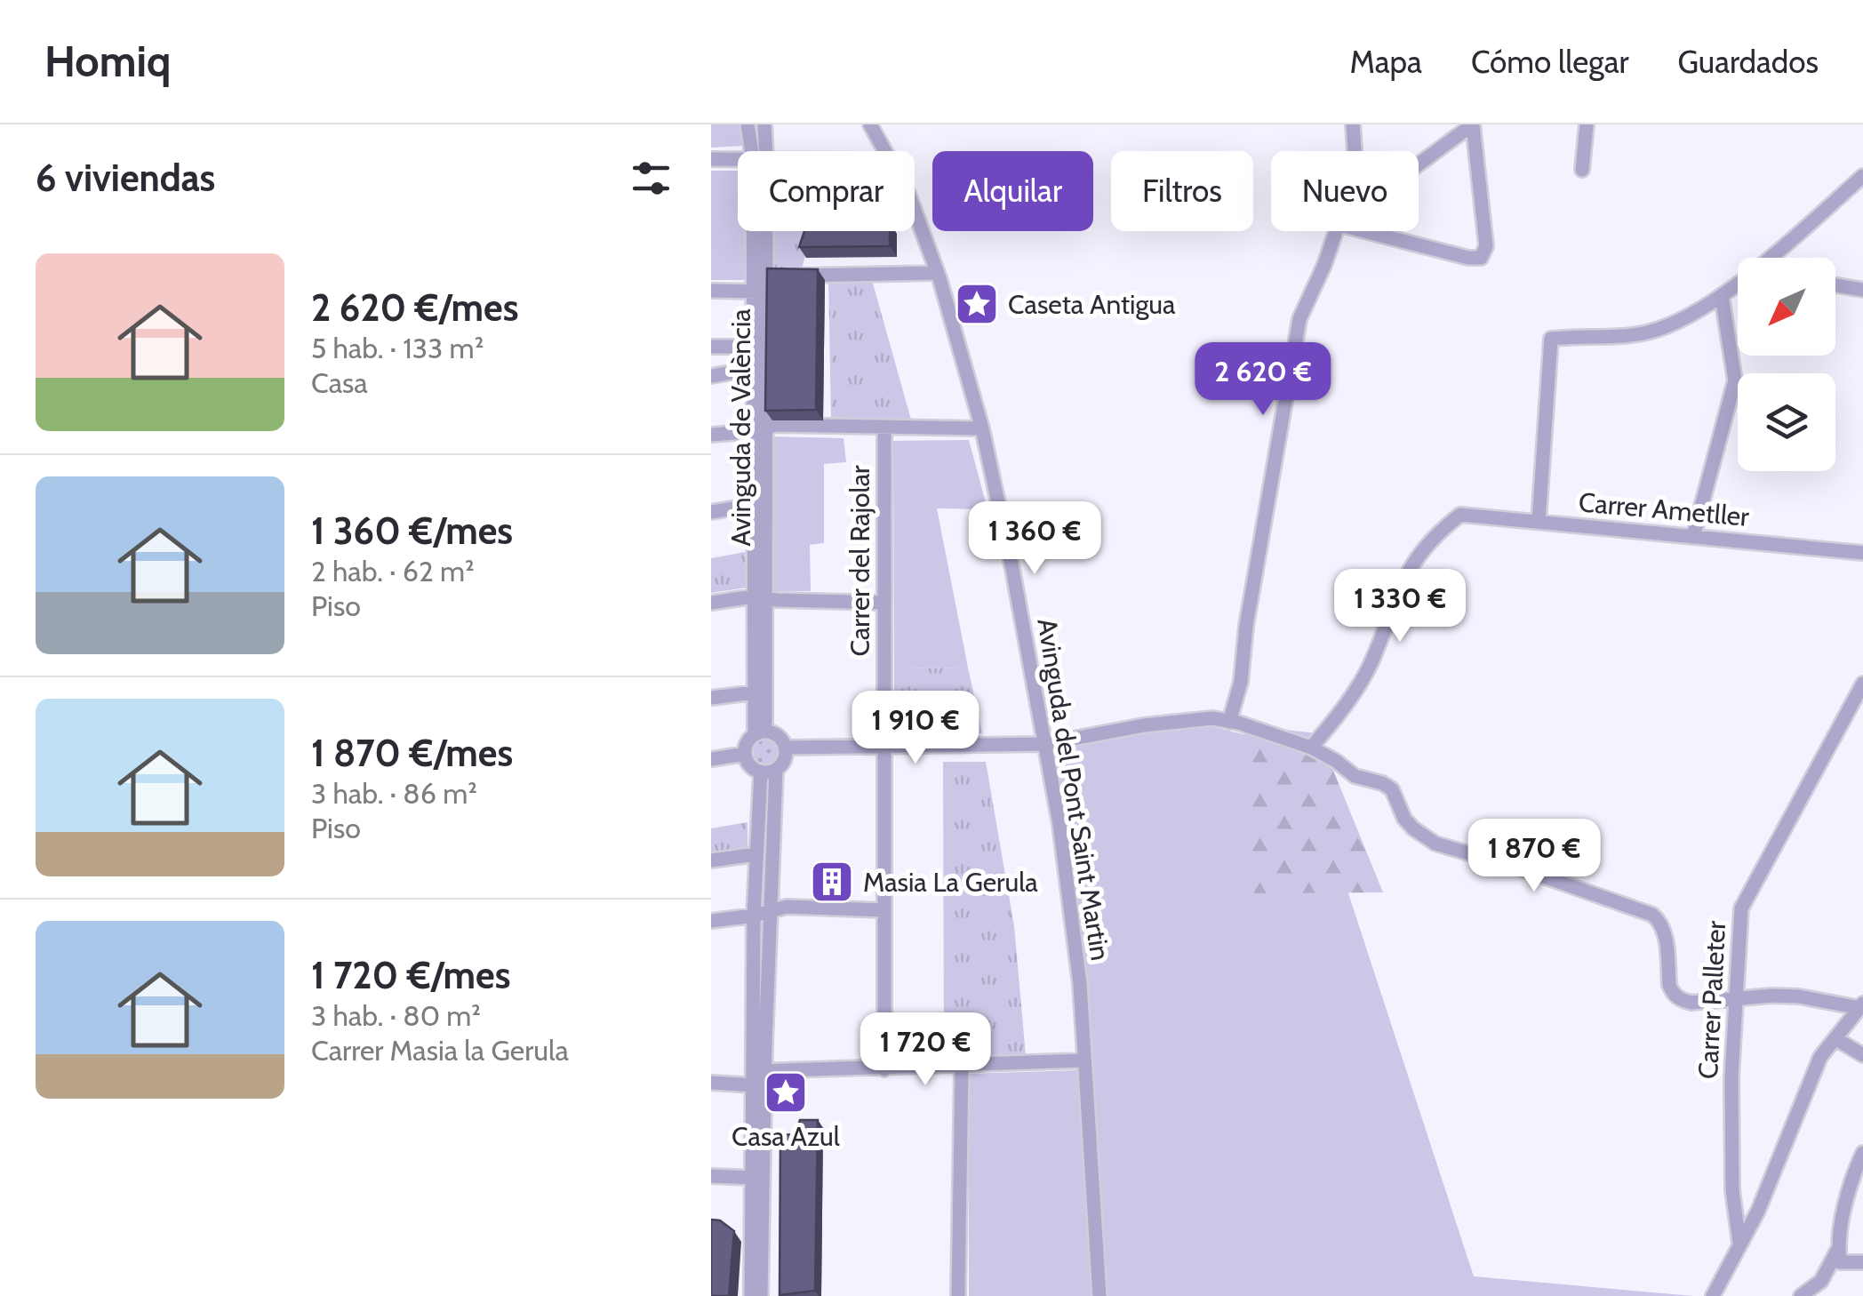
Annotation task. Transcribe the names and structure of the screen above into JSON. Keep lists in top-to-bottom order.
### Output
{
  "streets": {
    "street": [
      "Avinguda de València",
      "Carrer Ametller",
      "Carrer del Rajolar",
      "Avinguda del Pont Saint Martin",
      "Carrer Palleter"
    ]
  },
  "places": {
    "place": ["Caseta Antigua", "Casa Azul"],
    "building": ["Masia La Gerula"]
  },
  "north": "bottom left",
  "page": {
    "header": "Homiq",
    "nav": ["Mapa", "Cómo llegar", "Guardados"],
    "heading": "6 viviendas",
    "chip": [
      "Comprar",
      "Alquilar",
      "Filtros",
      "Nuevo"
    ],
    "list": [
      {
        "name": "2 620 €/mes",
        "note": "5 hab. · 133 m² · Casa"
      },
      {
        "name": "1 360 €/mes",
        "note": "2 hab. · 62 m² · Piso"
      },
      {
        "name": "1 870 €/mes",
        "note": "3 hab. · 86 m² · Piso"
      },
      {
        "name": "1 720 €/mes",
        "note": "3 hab. · 80 m² · Carrer Masia la Gerula"
      }
    ],
    "price": [
      "2 620 €",
      "1 360 €",
      "1 330 €",
      "1 910 €",
      "1 870 €",
      "1 720 €"
    ]
  }
}
